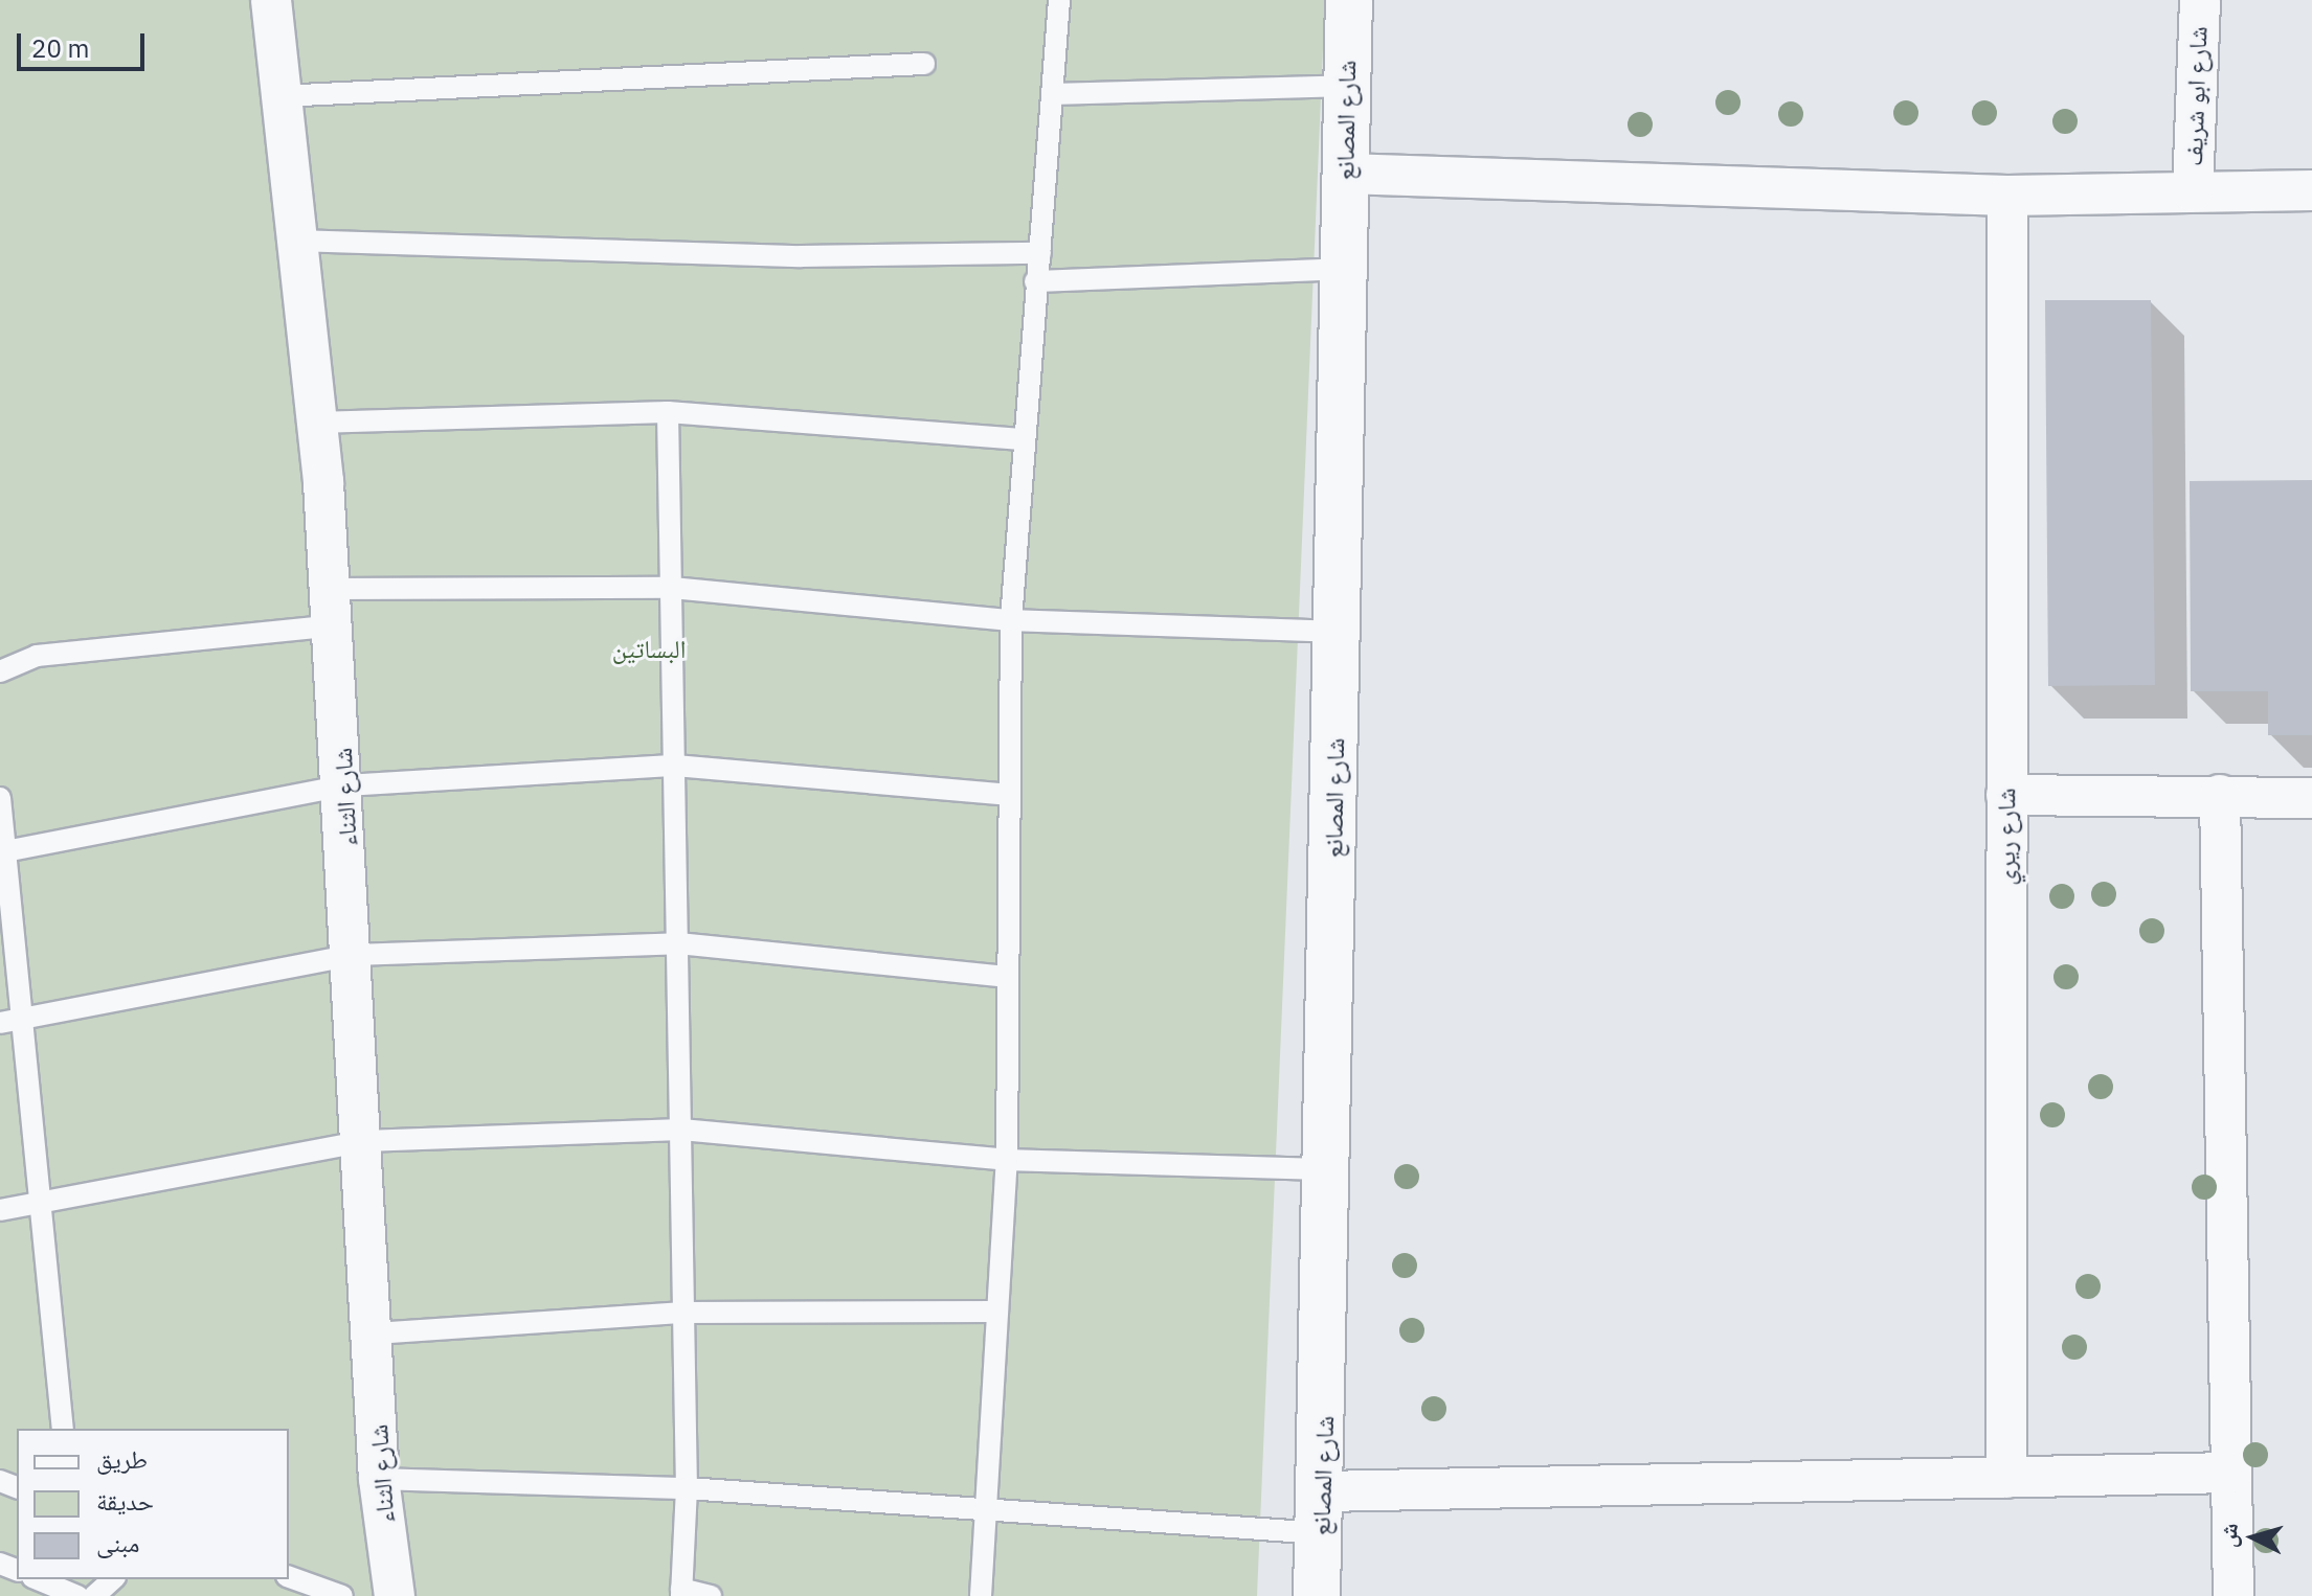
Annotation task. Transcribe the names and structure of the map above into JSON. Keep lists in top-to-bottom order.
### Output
{
  "streets": {
    "street": [
      "شارع ابو شريف",
      "شارع المصانع",
      "شارع الثناء",
      "شارع ريري"
    ]
  },
  "parks": ["البساتين"],
  "legend": ["طريق", "حديقة", "مبنى"],
  "scale_bar": "20 m",
  "north": "left"
}
